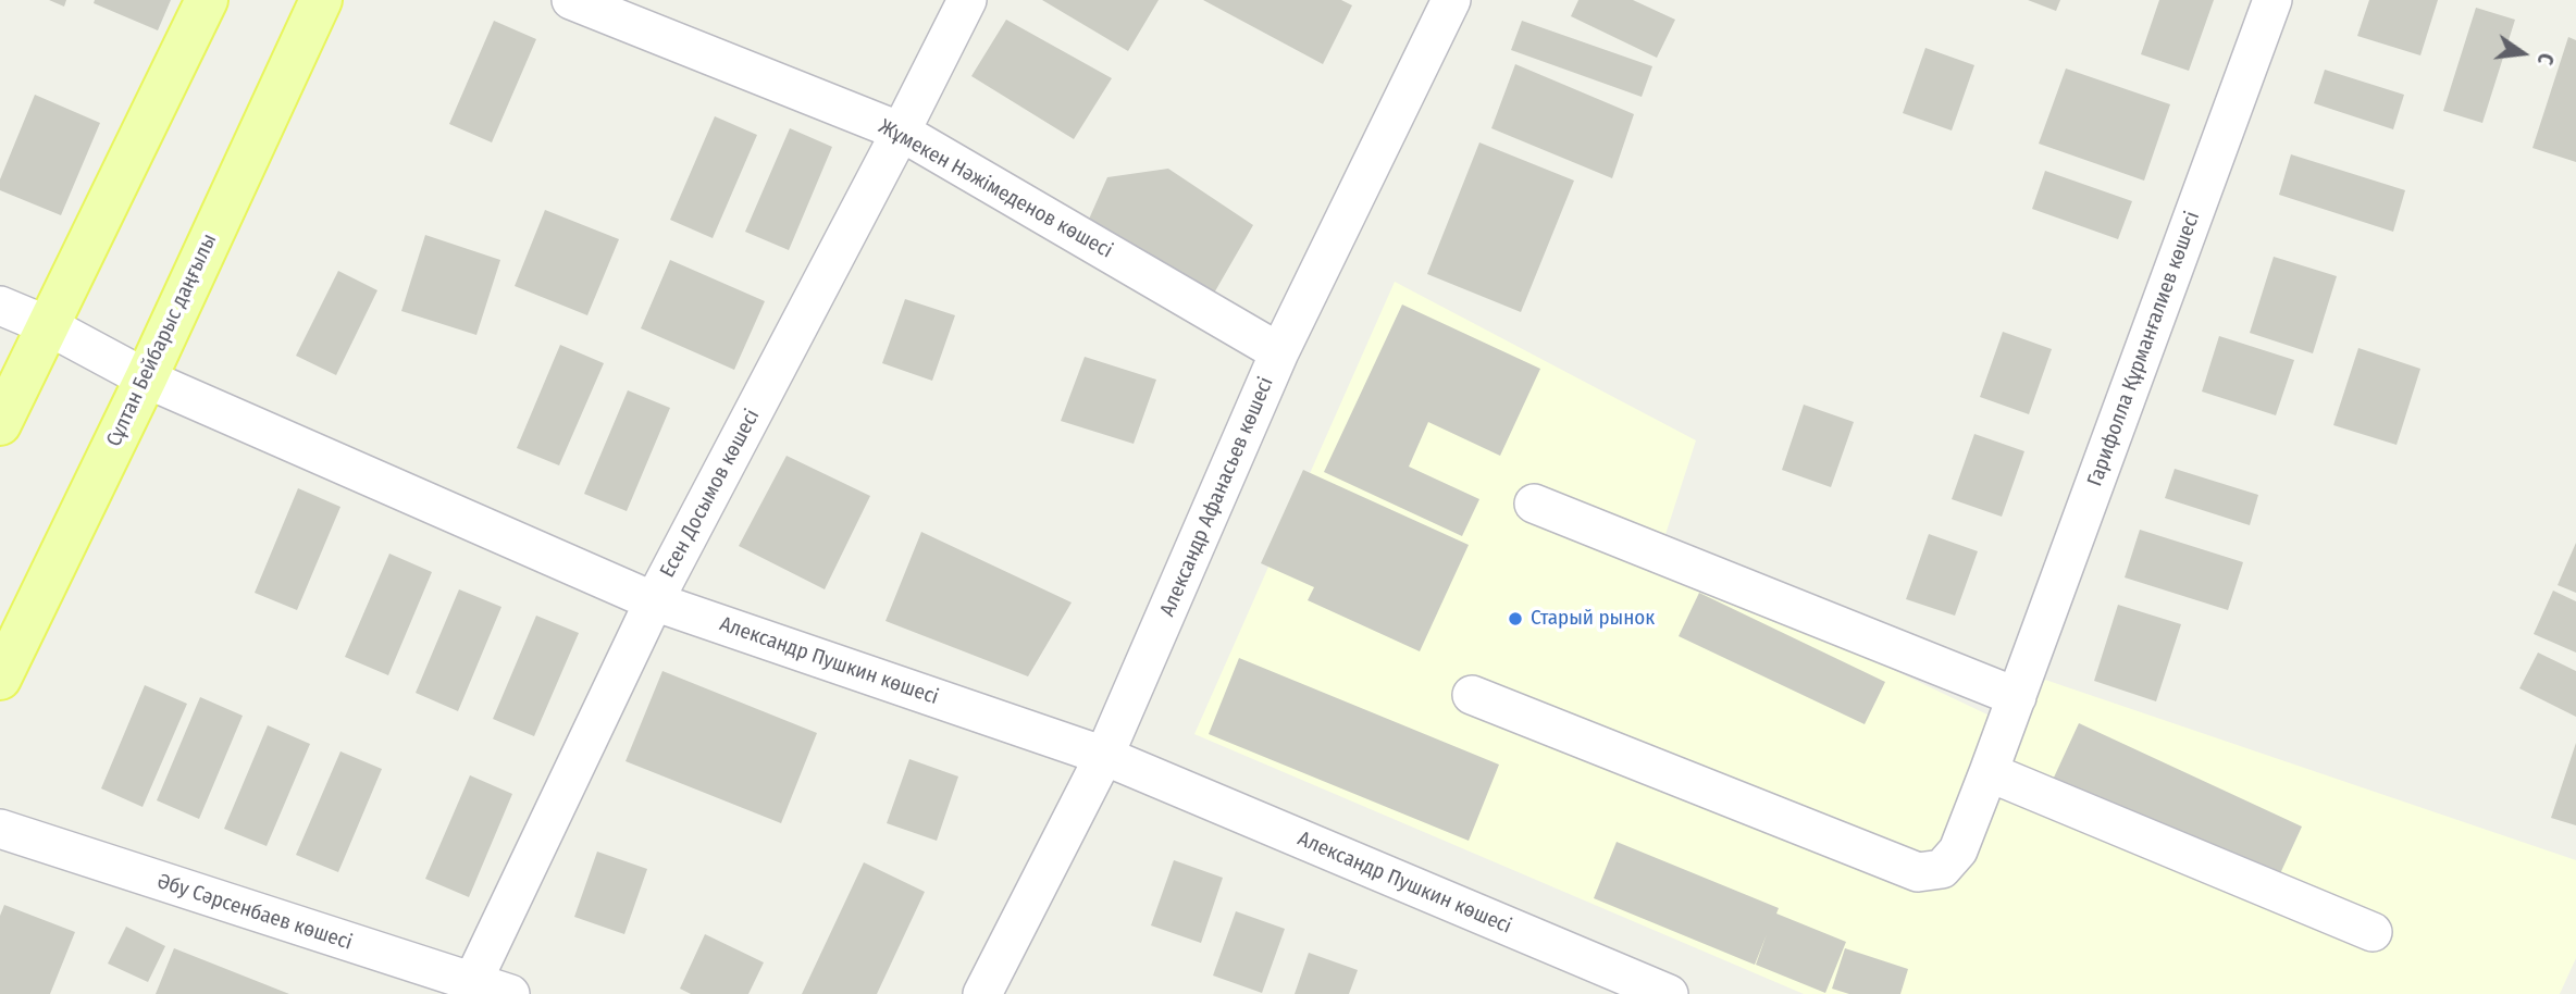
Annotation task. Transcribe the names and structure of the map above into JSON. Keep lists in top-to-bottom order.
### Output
{
  "streets": {
    "main road": ["Сұлтан Бейбарыс даңғылы"],
    "street": [
      "Жұмекен Нәжімеденов көшесі",
      "Гарифолла Құрманғалиев көшесі",
      "Есен Досымов көшесі",
      "Александр Афанасьев көшесі",
      "Александр Пушкин көшесі",
      "Әбу Сәрсенбаев көшесі"
    ]
  },
  "crossings": [
    ["Жұмекен Нәжімеденов көшесі", "Есен Досымов көшесі"],
    ["Жұмекен Нәжімеденов көшесі", "Александр Афанасьев көшесі"],
    ["Сұлтан Бейбарыс даңғылы", "Александр Пушкин көшесі"],
    ["Есен Досымов көшесі", "Александр Пушкин көшесі"],
    ["Есен Досымов көшесі", "Әбу Сәрсенбаев көшесі"],
    ["Александр Афанасьев көшесі", "Александр Пушкин көшесі"]
  ],
  "places": ["Старый рынок"],
  "north": "right"
}
